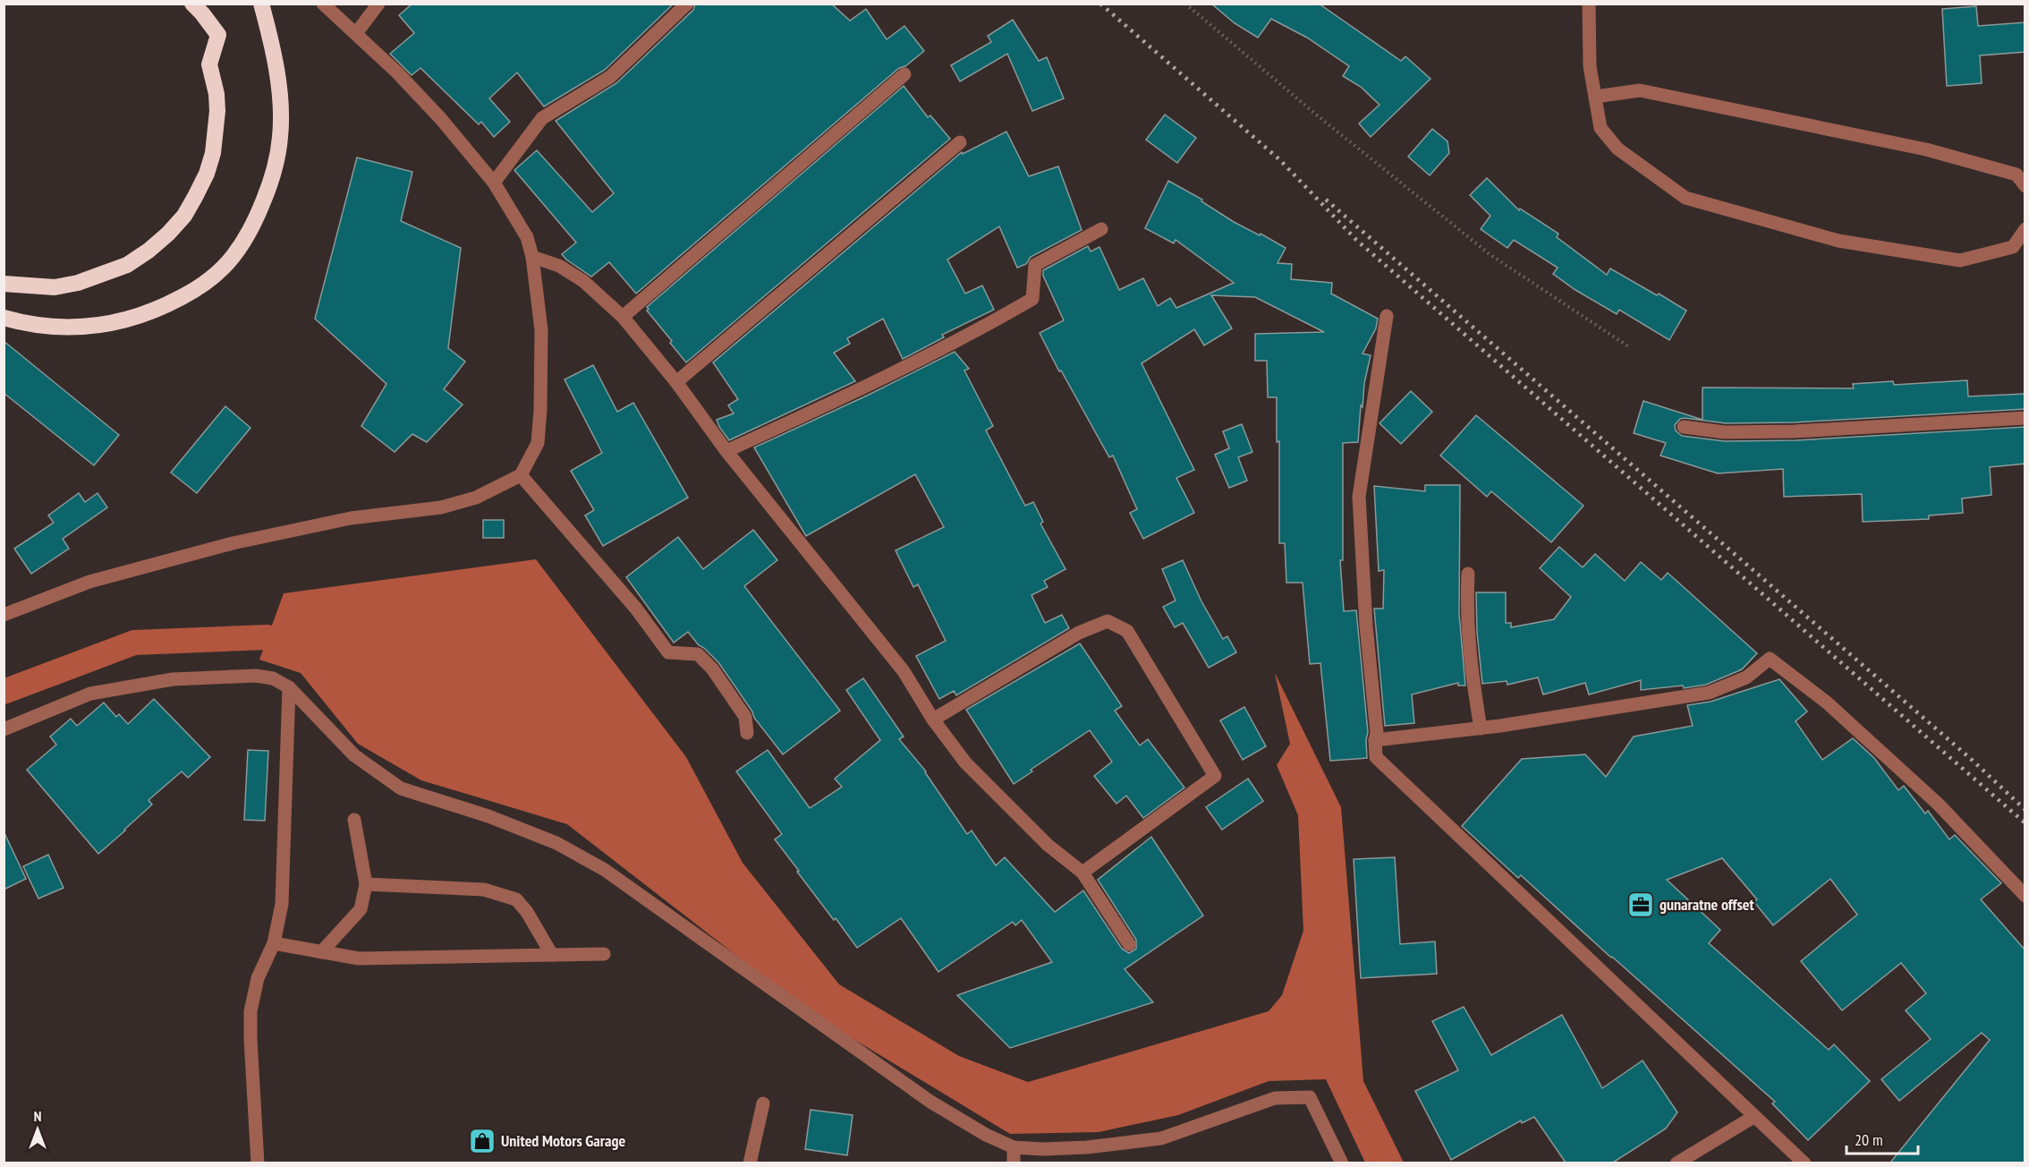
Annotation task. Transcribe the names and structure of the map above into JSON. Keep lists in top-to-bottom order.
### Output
{
  "places": {
    "office": ["gunaratne offset"],
    "shop": ["United Motors Garage"]
  },
  "scale_bar": "20 m",
  "north": "top"
}
